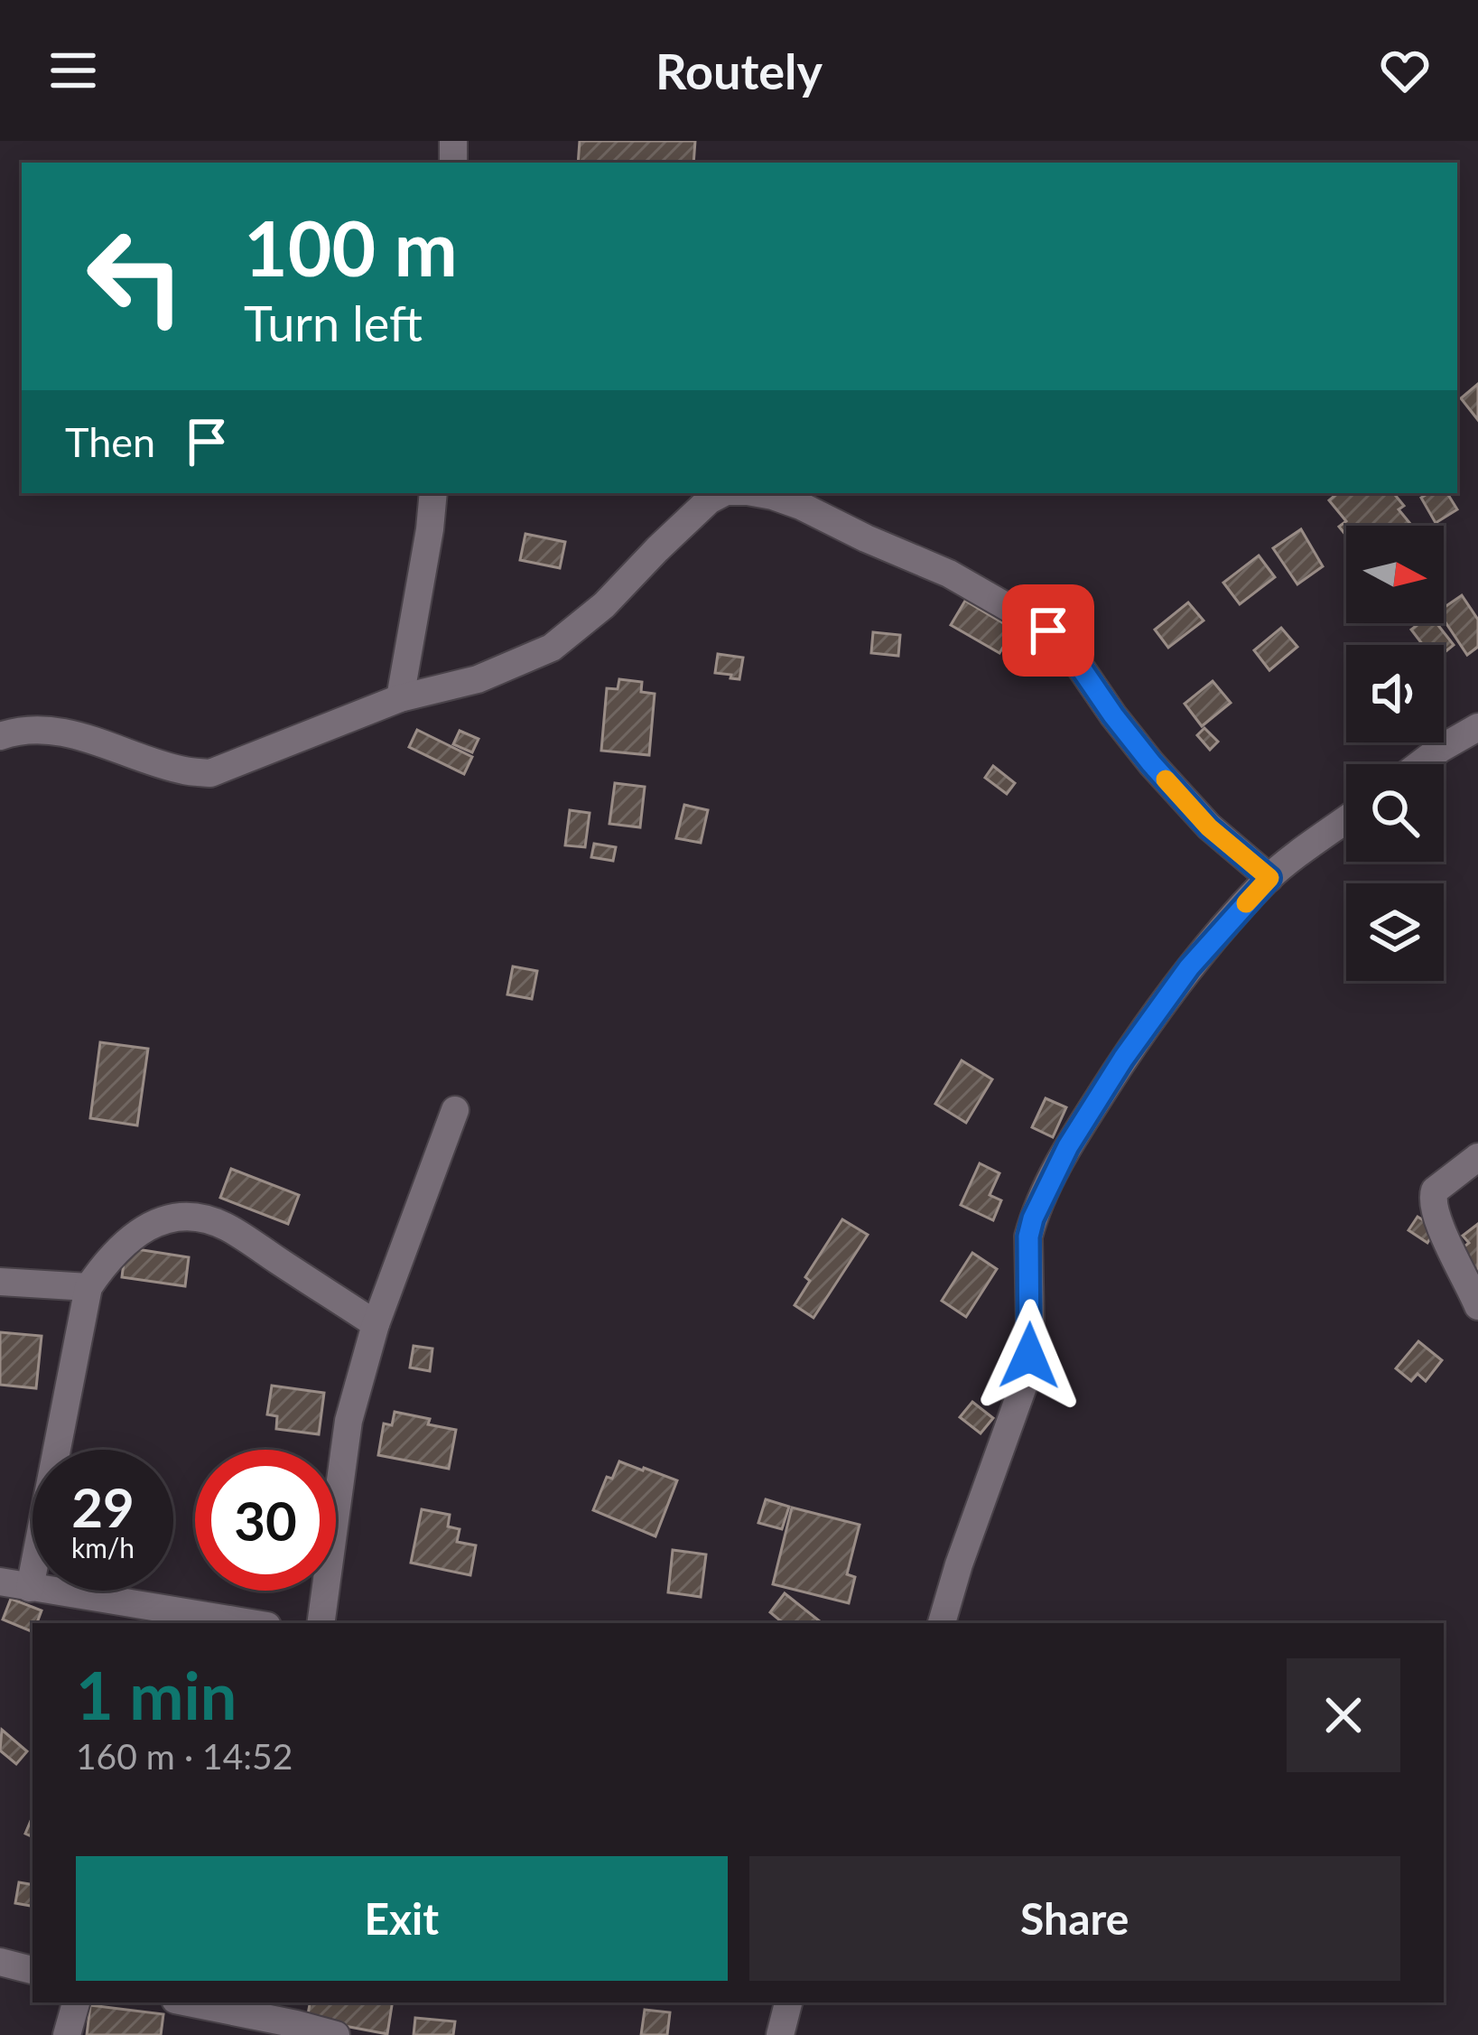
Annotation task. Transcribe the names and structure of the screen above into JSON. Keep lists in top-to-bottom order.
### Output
{
  "north": "right",
  "page": {
    "header": "Routely",
    "turn": ["100 m", "Turn left"],
    "then": "Then",
    "speed": "29 km/h",
    "limit": "30",
    "heading": ["1 min", "160 m · 14:52"],
    "buttons": ["Exit", "Share"]
  }
}
